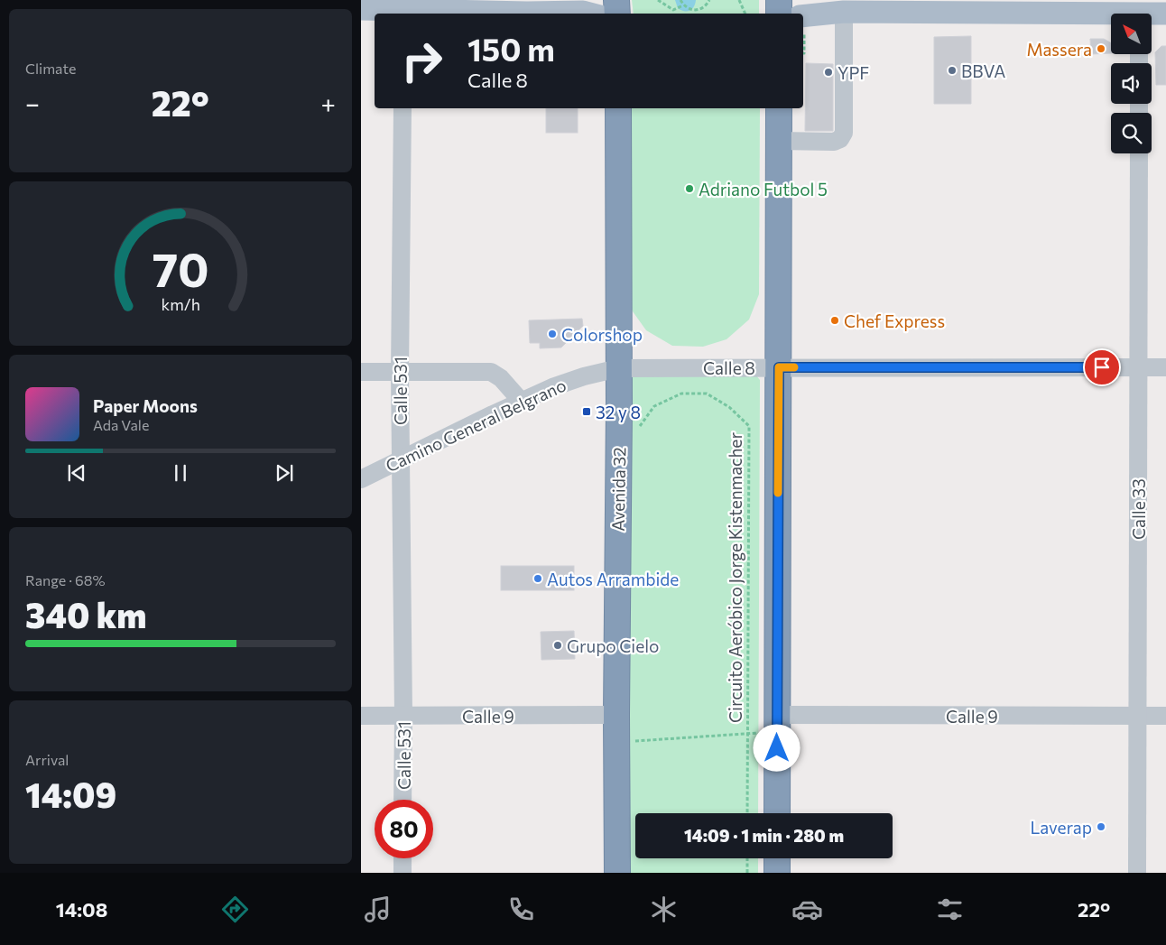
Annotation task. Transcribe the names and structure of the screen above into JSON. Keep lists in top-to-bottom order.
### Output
{
  "streets": {
    "highway": ["Avenida 32"],
    "street": [
      "Calle 8",
      "Calle 531",
      "Camino General Belgrano",
      "Calle 33",
      "Calle 9"
    ],
    "path": ["Circuito Aeróbico Jorge Kistenmacher"]
  },
  "crossings": [
    ["Calle 8", "Camino General Belgrano"],
    ["Calle 8", "Avenida 32"],
    ["Calle 8", "Calle 33"],
    ["Calle 531", "Camino General Belgrano"],
    ["Calle 531", "Calle 9"],
    ["Camino General Belgrano", "Avenida 32"],
    ["Avenida 32", "Calle 9"],
    ["Calle 33", "Calle 9"]
  ],
  "places": {
    "other": [
      "Massera",
      "BBVA",
      "YPF",
      "Adriano Futbol 5",
      "Chef Express",
      "Colorshop",
      "Autos Arrambide",
      "Grupo Cielo",
      "Laverap"
    ],
    "transit": ["32 y 8"]
  },
  "north": "top left",
  "page": {
    "tile": [
      "Climate",
      ["Range · 68%", "340 km"],
      ["Arrival", "14:09"]
    ],
    "turn": ["150 m", "Calle 8"],
    "heat": ["−", "22°", "+"],
    "song": ["Paper Moons", "Ada Vale"],
    "limit": "80",
    "trip": "14:09 · 1 min · 280 m",
    "tabs": ["14:08", "22°"],
    "gauge": ["70", "km/h"]
  }
}
